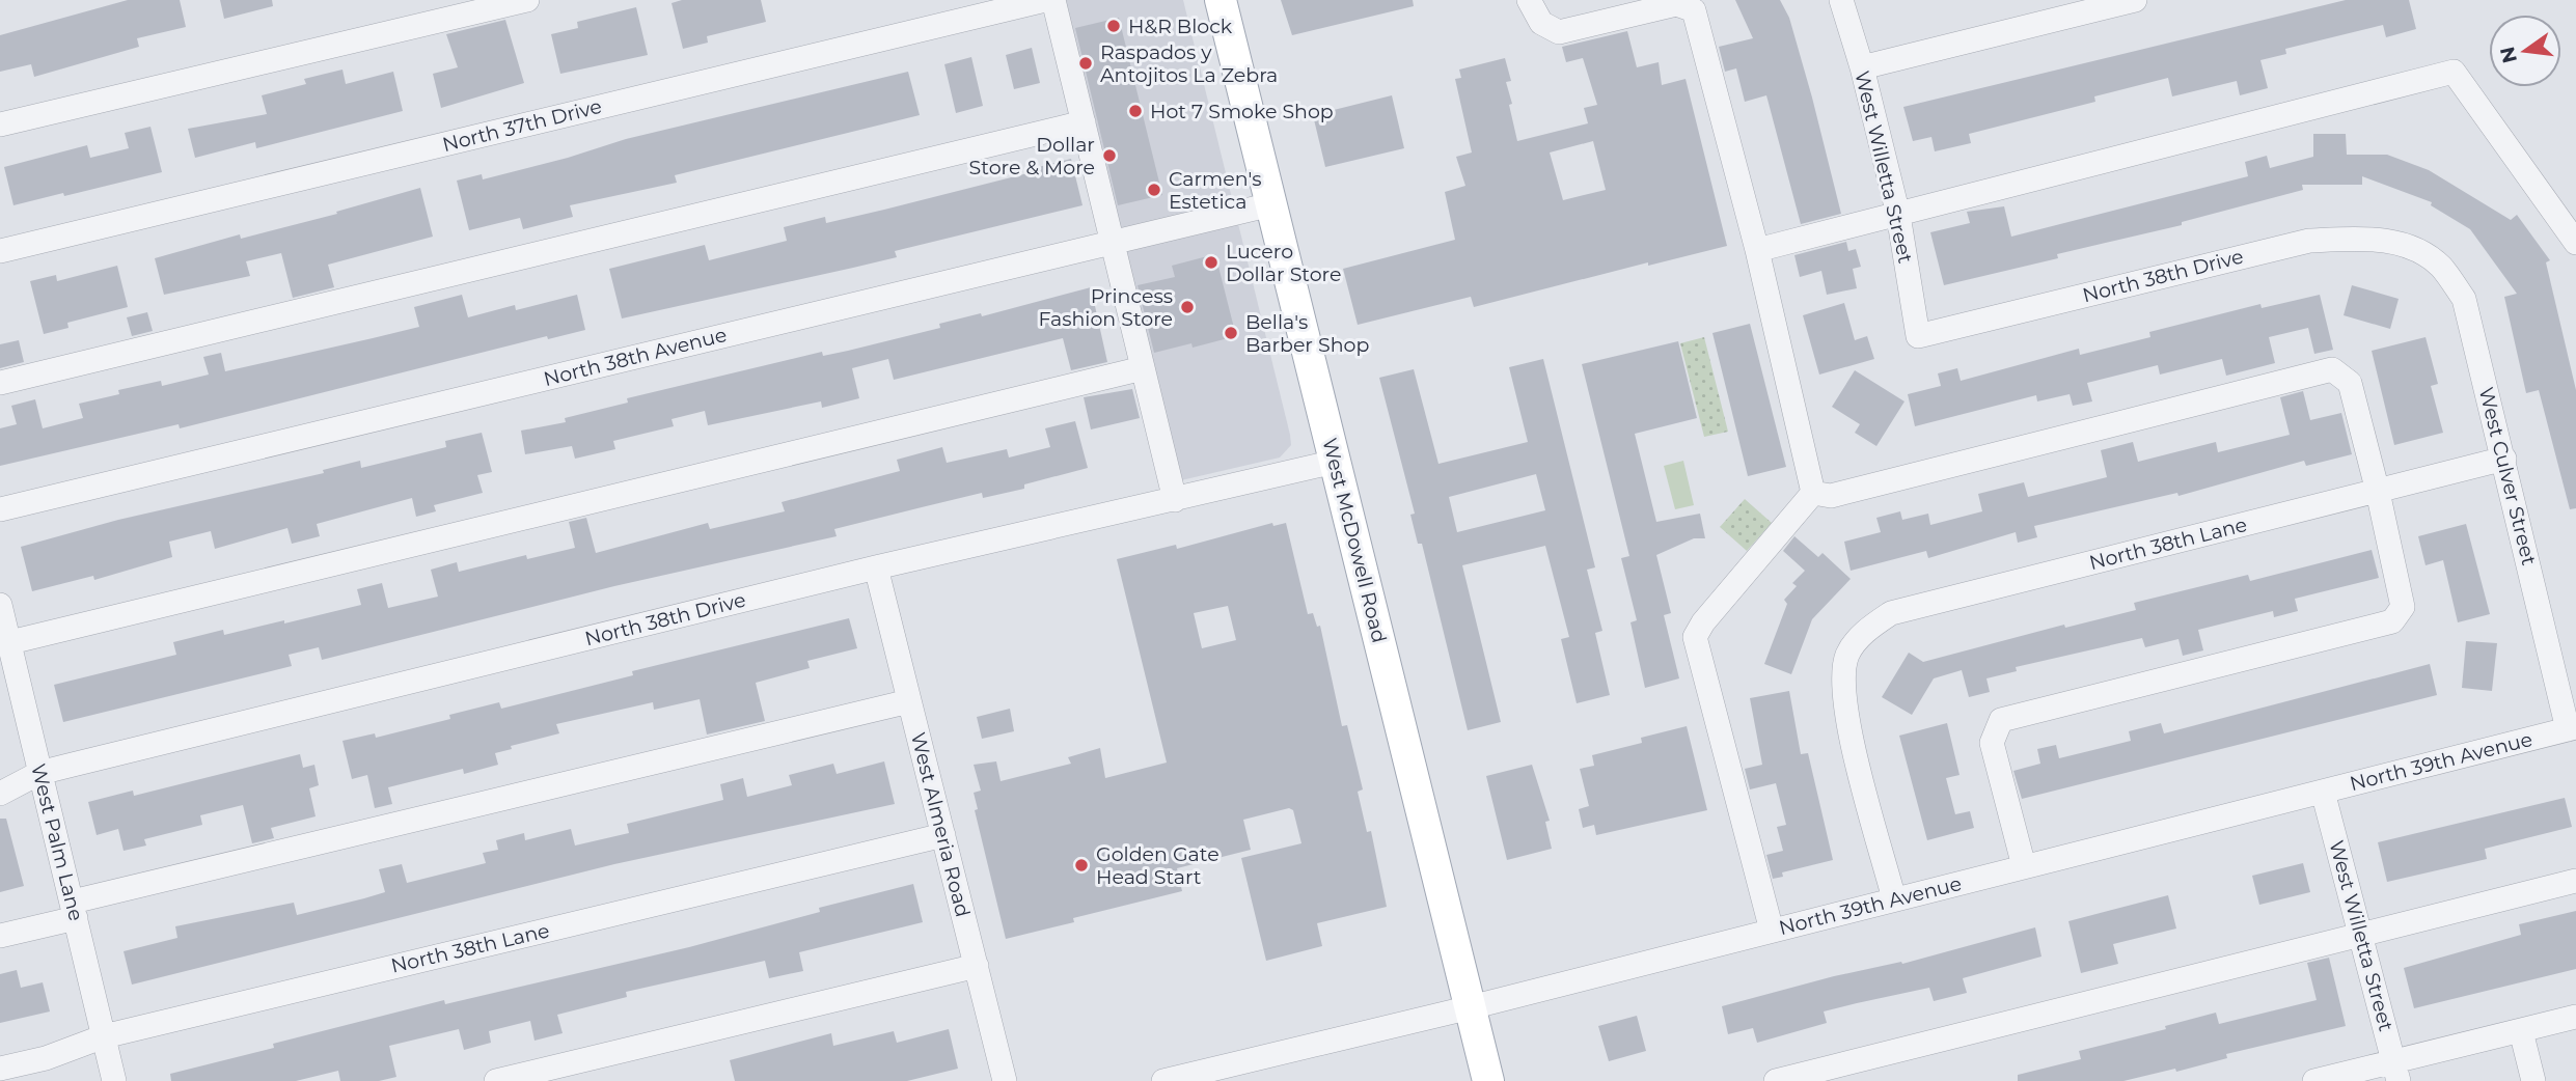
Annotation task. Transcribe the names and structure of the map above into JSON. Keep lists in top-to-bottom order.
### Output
{
  "streets": {
    "main road": ["West McDowell Road"],
    "street": [
      "North 37th Drive",
      "West Willetta Street",
      "North 38th Drive",
      "North 38th Avenue",
      "West Culver Street",
      "North 38th Lane",
      "North 39th Avenue",
      "West Almeria Road",
      "West Palm Lane"
    ]
  },
  "crossings": [
    ["West Willetta Street", "North 38th Drive"],
    ["West Willetta Street", "North 39th Avenue"],
    ["North 38th Drive", "West Culver Street"],
    ["North 38th Drive", "West McDowell Road"],
    ["North 38th Drive", "West Almeria Road"],
    ["North 38th Drive", "West Palm Lane"],
    ["North 38th Avenue", "West McDowell Road"],
    ["West Culver Street", "North 38th Lane"],
    ["West Culver Street", "North 39th Avenue"],
    ["West McDowell Road", "North 39th Avenue"],
    ["North 38th Lane", "North 39th Avenue"],
    ["North 38th Lane", "West Almeria Road"],
    ["North 38th Lane", "West Palm Lane"]
  ],
  "places": [
    "H&R Block",
    "Raspados y Antojitos La Zebra",
    "Hot 7 Smoke Shop",
    "Dollar Store & More",
    "Carmen's Estetica",
    "Lucero Dollar Store",
    "Princess Fashion Store",
    "Bella's Barber Shop",
    "Golden Gate Head Start"
  ],
  "north": "left"
}
